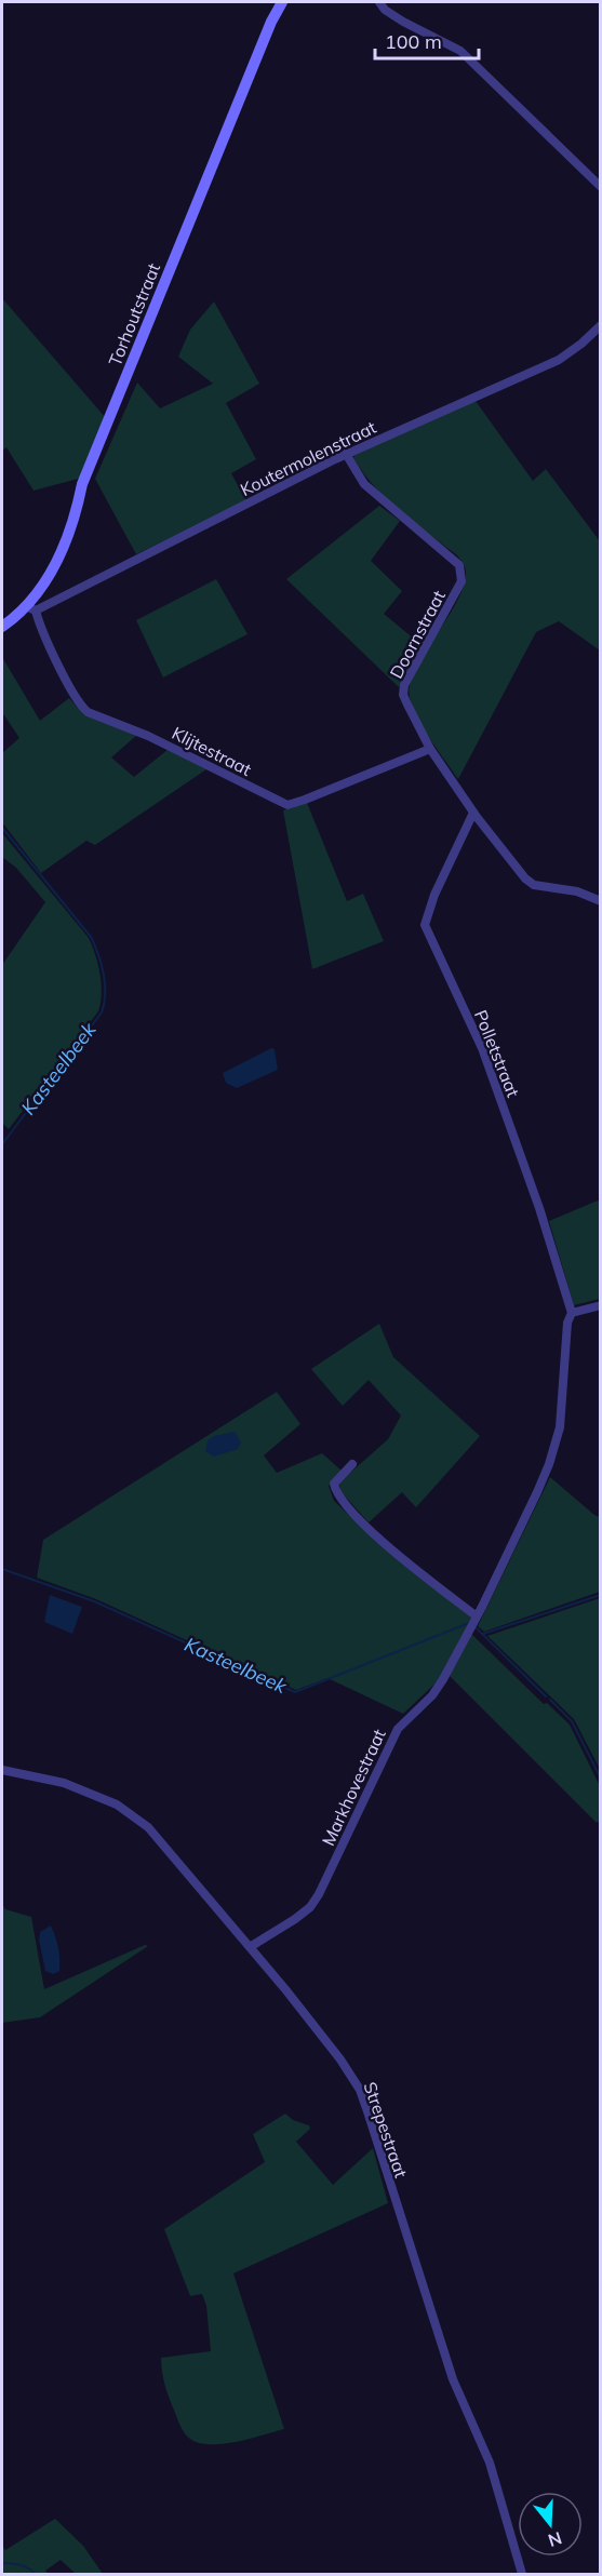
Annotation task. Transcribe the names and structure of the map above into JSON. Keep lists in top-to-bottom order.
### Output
{
  "streets": {
    "street": [
      "Torhoutstraat",
      "Koutermolenstraat",
      "Doornstraat",
      "Klijtestraat",
      "Polletstraat",
      "Markhovestraat",
      "Strepestraat"
    ]
  },
  "crossings": [
    ["Torhoutstraat", "Koutermolenstraat"],
    ["Torhoutstraat", "Klijtestraat"],
    ["Koutermolenstraat", "Doornstraat"],
    ["Koutermolenstraat", "Klijtestraat"],
    ["Doornstraat", "Klijtestraat"],
    ["Doornstraat", "Polletstraat"],
    ["Polletstraat", "Markhovestraat"],
    ["Markhovestraat", "Strepestraat"]
  ],
  "water": ["Kasteelbeek"],
  "scale_bar": "100 m",
  "north": "bottom"
}
